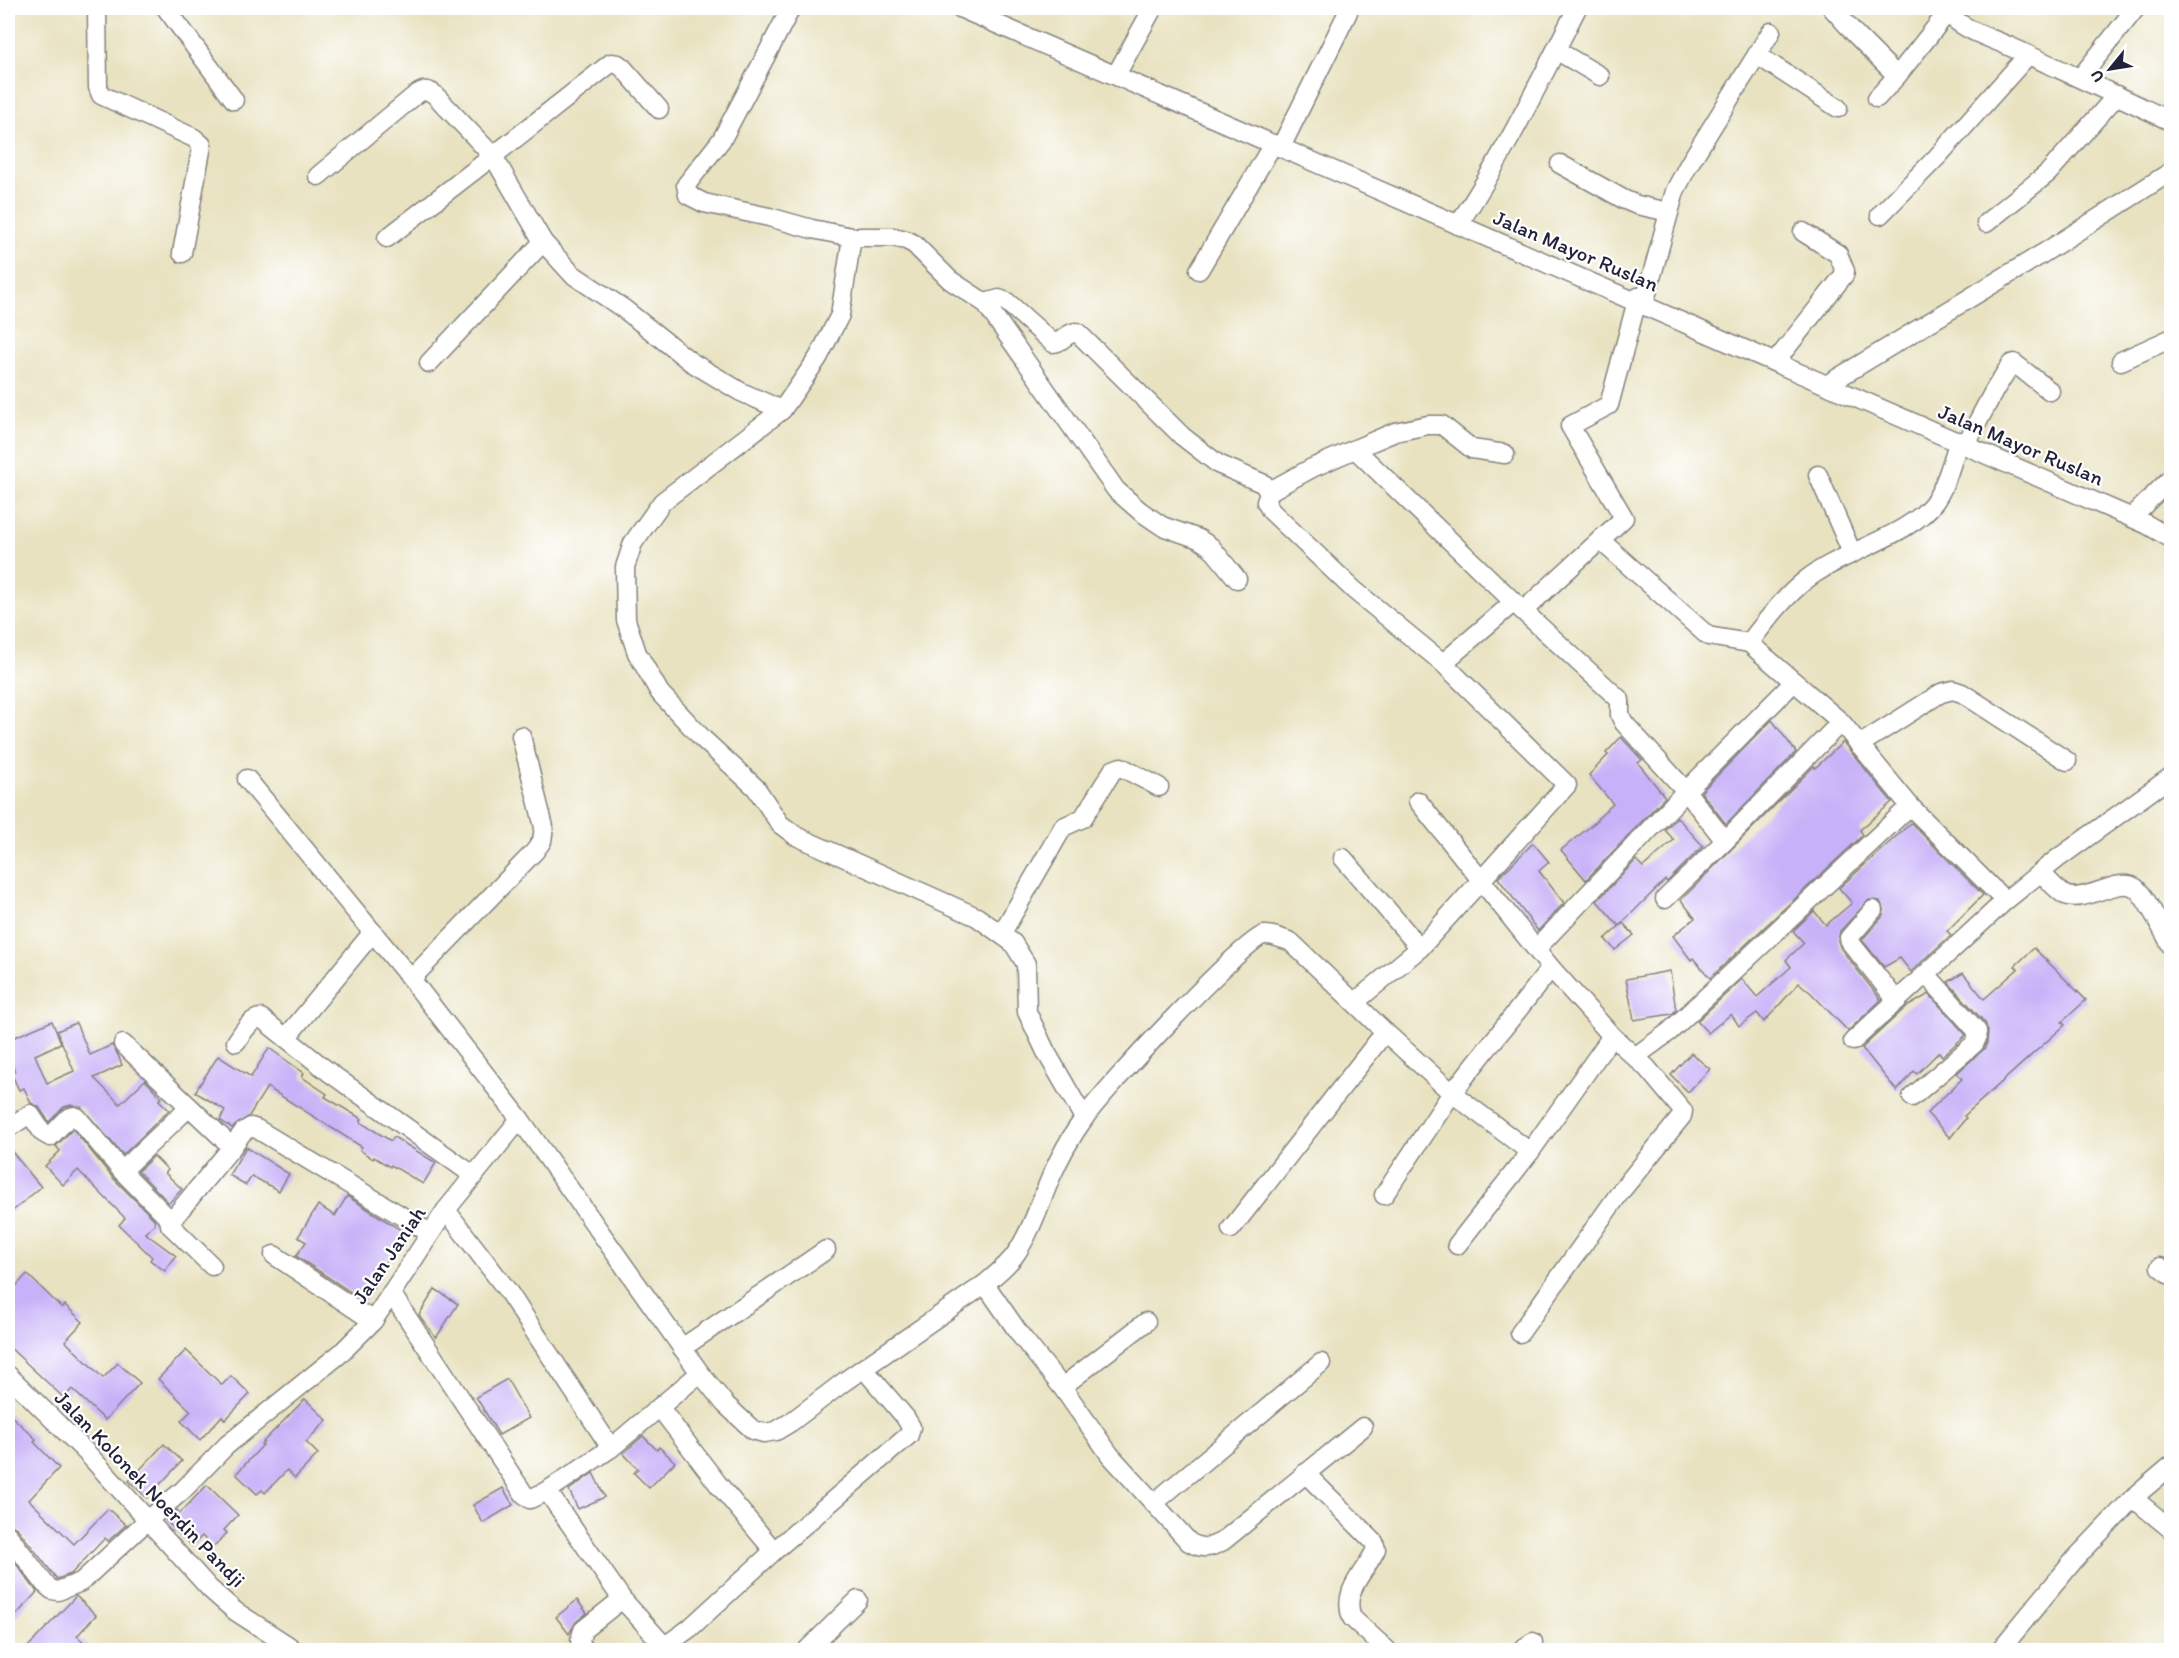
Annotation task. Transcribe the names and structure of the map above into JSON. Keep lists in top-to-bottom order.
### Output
{
  "streets": {
    "street": ["Jalan Mayor Ruslan", "Jalan Janiah", "Jalan Kolonek Noerdin Pandji"]
  },
  "crossings": [
    ["Jalan Janiah", "Jalan Kolonek Noerdin Pandji"]
  ],
  "north": "bottom left"
}
